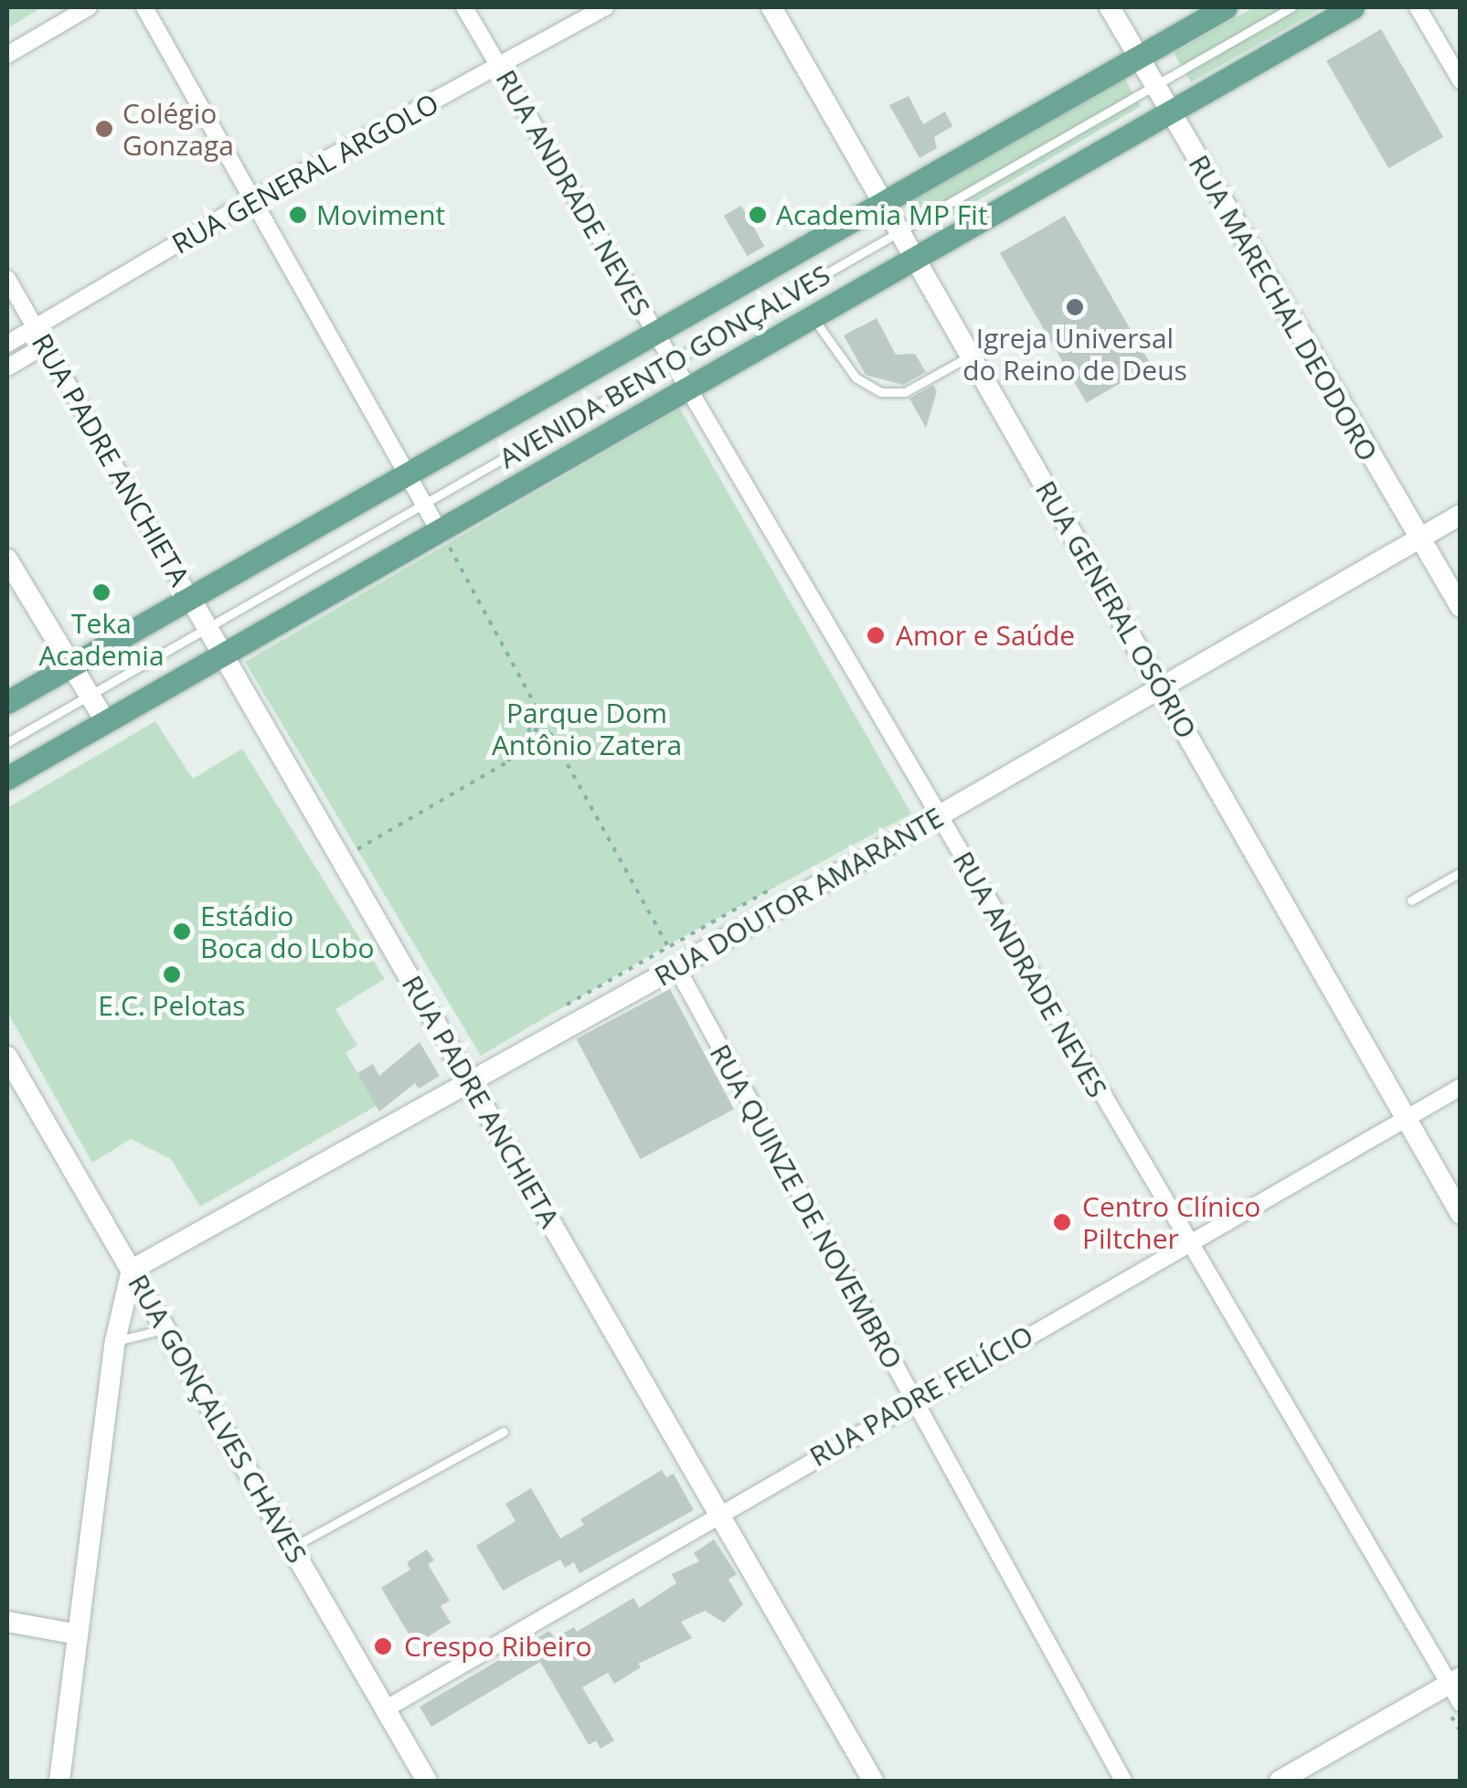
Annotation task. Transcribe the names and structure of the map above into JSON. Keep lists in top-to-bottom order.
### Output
{
  "streets": {
    "main road": ["AVENIDA BENTO GONÇALVES"],
    "street": [
      "RUA GENERAL ARGOLO",
      "RUA ANDRADE NEVES",
      "RUA MARECHAL DEODORO",
      "RUA PADRE ANCHIETA",
      "RUA GENERAL OSÓRIO",
      "RUA DOUTOR AMARANTE",
      "RUA QUINZE DE NOVEMBRO",
      "RUA PADRE FELÍCIO",
      "RUA GONÇALVES CHAVES"
    ]
  },
  "crossings": [
    ["RUA GENERAL ARGOLO", "RUA ANDRADE NEVES"],
    ["RUA GENERAL ARGOLO", "RUA PADRE ANCHIETA"],
    ["RUA ANDRADE NEVES", "AVENIDA BENTO GONÇALVES"],
    ["RUA ANDRADE NEVES", "RUA DOUTOR AMARANTE"],
    ["RUA ANDRADE NEVES", "RUA PADRE FELÍCIO"],
    ["RUA MARECHAL DEODORO", "AVENIDA BENTO GONÇALVES"],
    ["RUA MARECHAL DEODORO", "RUA DOUTOR AMARANTE"],
    ["AVENIDA BENTO GONÇALVES", "RUA PADRE ANCHIETA"],
    ["AVENIDA BENTO GONÇALVES", "RUA GENERAL OSÓRIO"],
    ["RUA PADRE ANCHIETA", "RUA DOUTOR AMARANTE"],
    ["RUA PADRE ANCHIETA", "RUA PADRE FELÍCIO"],
    ["RUA GENERAL OSÓRIO", "RUA DOUTOR AMARANTE"],
    ["RUA GENERAL OSÓRIO", "RUA PADRE FELÍCIO"],
    ["RUA DOUTOR AMARANTE", "RUA QUINZE DE NOVEMBRO"],
    ["RUA DOUTOR AMARANTE", "RUA GONÇALVES CHAVES"],
    ["RUA QUINZE DE NOVEMBRO", "RUA PADRE FELÍCIO"],
    ["RUA PADRE FELÍCIO", "RUA GONÇALVES CHAVES"]
  ],
  "parks": ["Parque Dom Antônio Zatera"],
  "places": [
    "Colégio Gonzaga",
    "Moviment",
    "Academia MP Fit",
    "Igreja Universal do Reino de Deus",
    "Teka Academia",
    "Amor e Saúde",
    "Estádio Boca do Lobo",
    "E.C. Pelotas",
    "Centro Clínico Piltcher",
    "Crespo Ribeiro"
  ]
}
